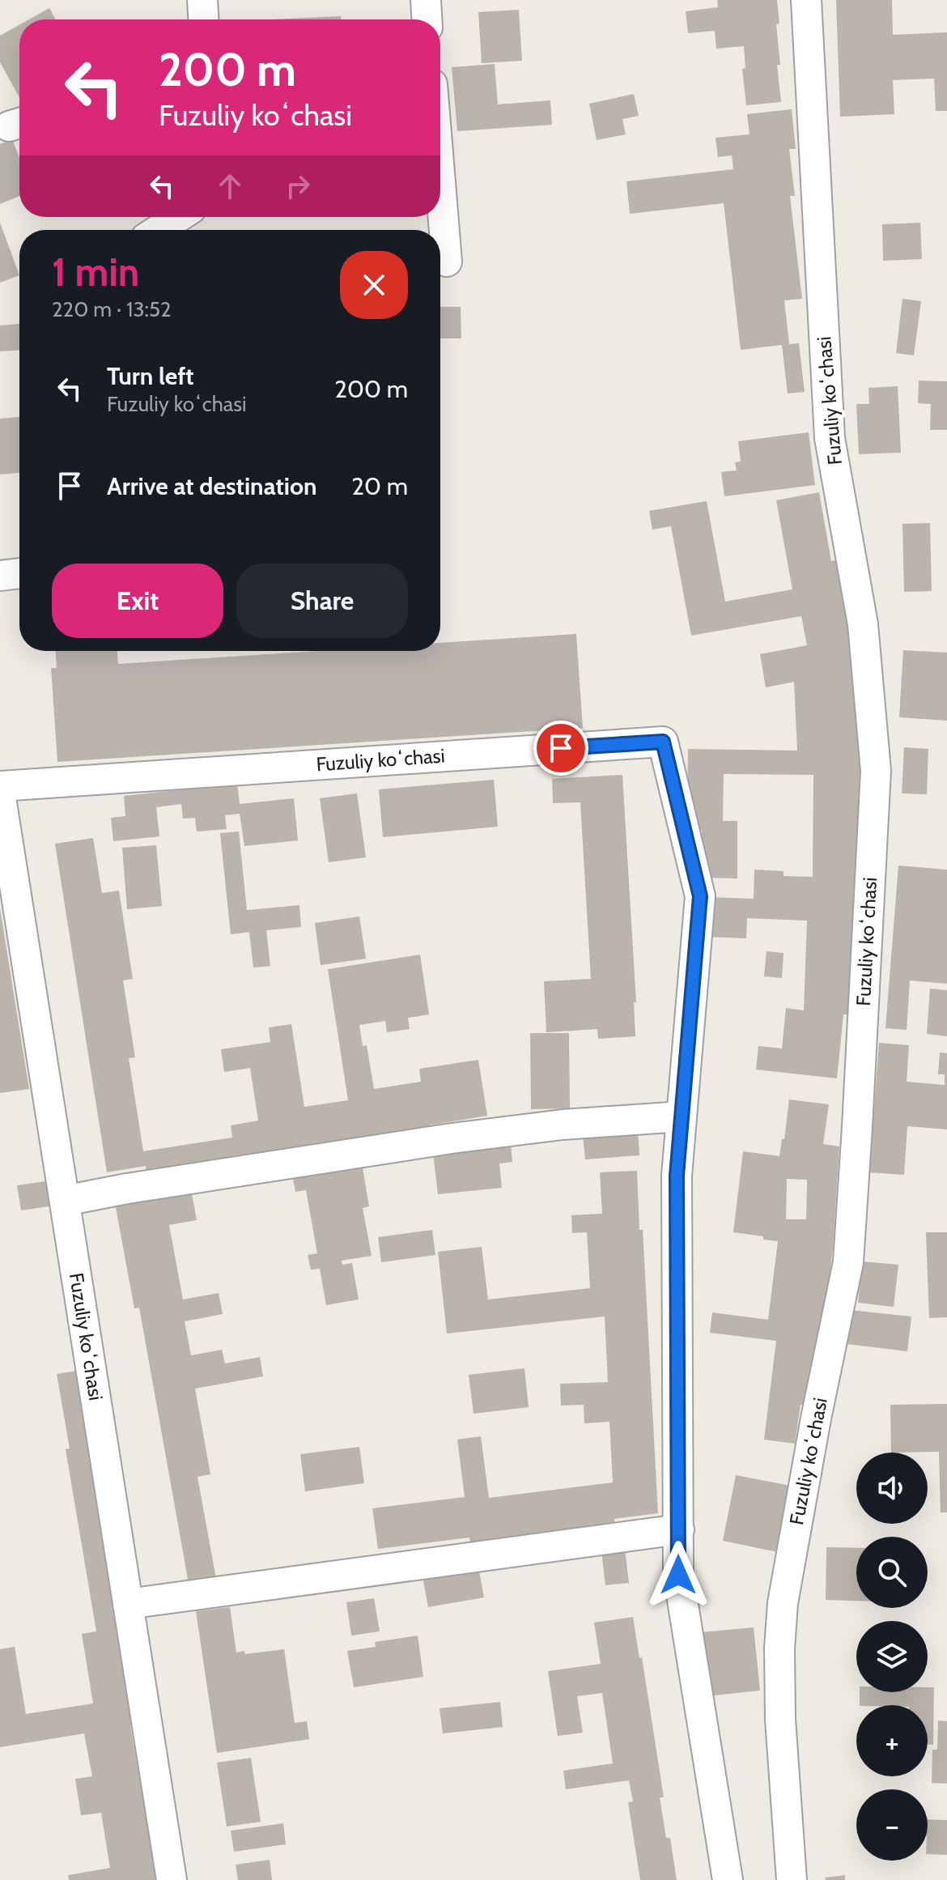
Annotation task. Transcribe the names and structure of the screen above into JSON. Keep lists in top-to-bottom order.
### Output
{
  "streets": {
    "street": ["Fuzuliy koʻchasi"]
  },
  "page": {
    "turn": ["200 m", "Fuzuliy koʻchasi"],
    "heading": ["1 min", "220 m · 13:52"],
    "list": [
      {
        "name": "Turn left",
        "note": "Fuzuliy koʻchasi",
        "value": "200 m"
      },
      {
        "name": "Arrive at destination",
        "value": "20 m"
      }
    ],
    "buttons": ["Exit", "Share"],
    "map_buttons": ["+", "−"]
  }
}
